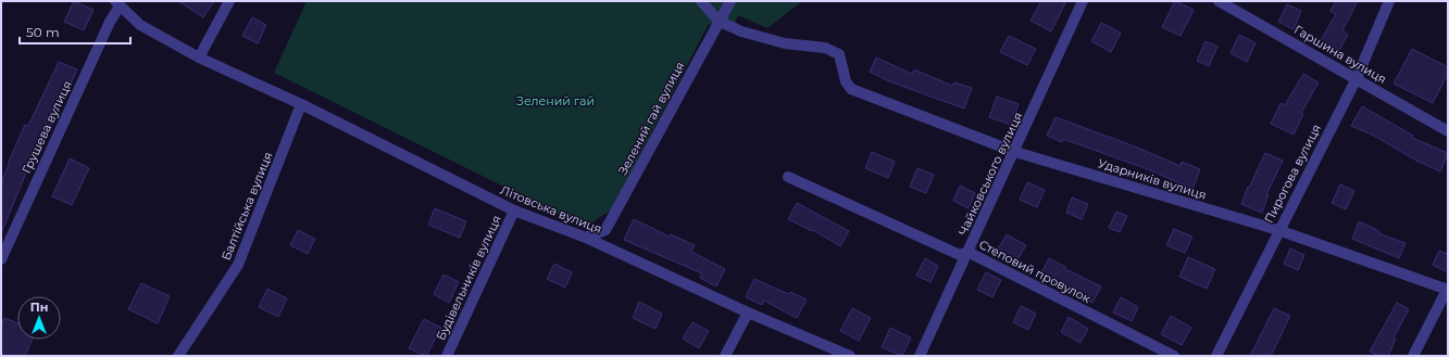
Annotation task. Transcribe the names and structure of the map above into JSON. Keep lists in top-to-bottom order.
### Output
{
  "streets": {
    "street": [
      "Гаршина вулиця",
      "Зелений гай вулиця",
      "Грушева вулиця",
      "Чайковського вулиця",
      "Пирогова вулиця",
      "Ударників вулиця",
      "Балтійська вулиця",
      "Літовська вулиця",
      "Степовий провулок",
      "Будівельників вулиця"
    ]
  },
  "crossings": [
    ["Гаршина вулиця", "Пирогова вулиця"],
    ["Зелений гай вулиця", "Ударників вулиця"],
    ["Зелений гай вулиця", "Літовська вулиця"],
    ["Грушева вулиця", "Літовська вулиця"],
    ["Чайковського вулиця", "Ударників вулиця"],
    ["Чайковського вулиця", "Степовий провулок"],
    ["Пирогова вулиця", "Ударників вулиця"],
    ["Балтійська вулиця", "Літовська вулиця"],
    ["Літовська вулиця", "Будівельників вулиця"]
  ],
  "parks": ["Зелений гай"],
  "scale_bar": "50 m",
  "north": "top"
}
